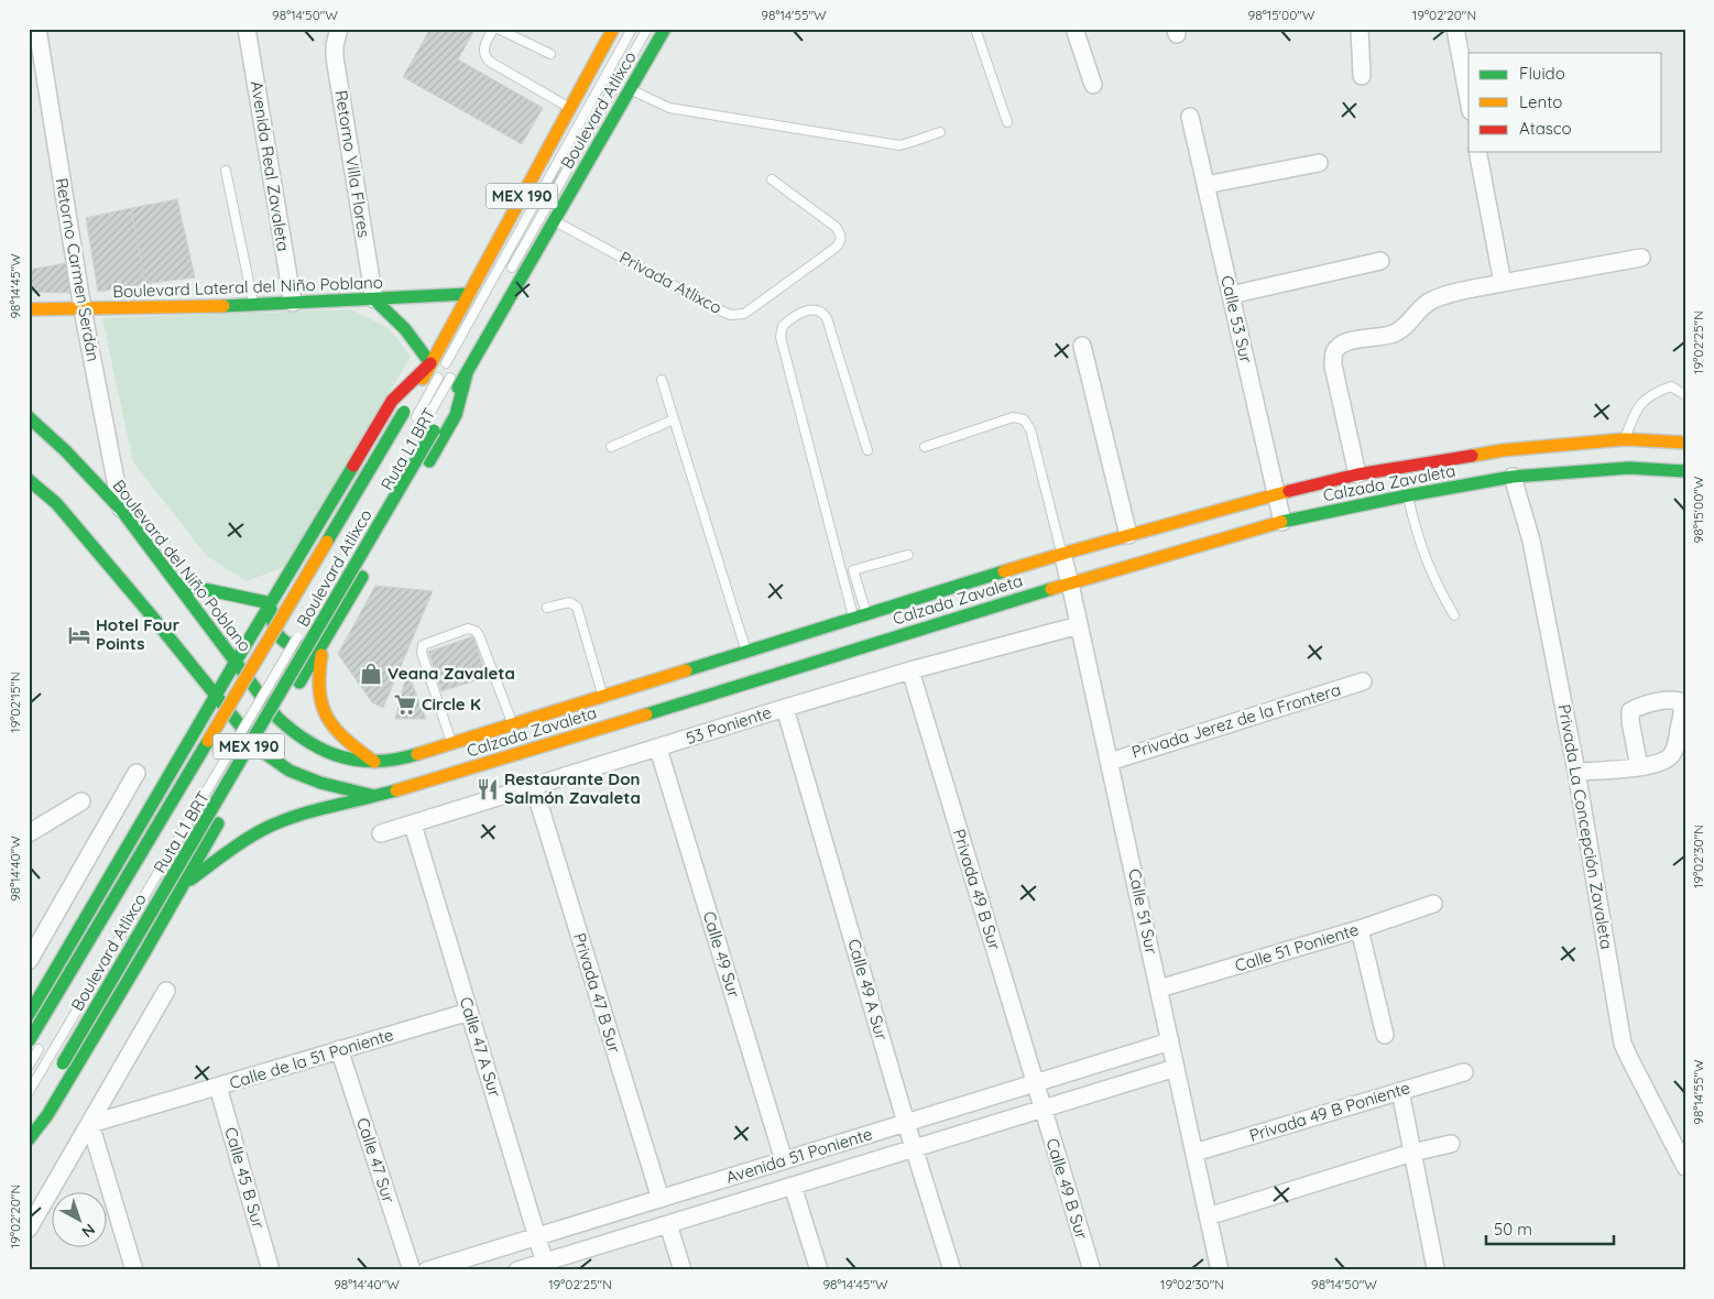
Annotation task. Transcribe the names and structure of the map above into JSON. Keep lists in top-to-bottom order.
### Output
{
  "streets": {
    "main road": [
      "Boulevard Atlixco",
      "MEX 190",
      "Boulevard Lateral del Niño Poblano",
      "Calzada Zavaleta",
      "Boulevard del Niño Poblano"
    ],
    "street": [
      "Retorno Villa Flores",
      "Avenida Real Zavaleta",
      "Retorno Carmen Serdán",
      "Calle 53 Sur",
      "Privada Jerez de la Frontera",
      "53 Poniente",
      "Privada La Concepción Zavaleta",
      "Privada 49 B Sur",
      "Calle 51 Sur",
      "Calle 51 Poniente",
      "Calle 49 Sur",
      "Calle 49 A Sur",
      "Privada 47 B Sur",
      "Calle 47 A Sur",
      "Calle de la 51 Poniente",
      "Privada 49 B Poniente",
      "Avenida 51 Poniente",
      "Calle 47 Sur",
      "Calle 45 B Sur",
      "Calle 49 B Sur"
    ],
    "lane": ["Privada Atlixco", "Ruta L1 BRT"]
  },
  "crossings": [
    ["Boulevard Atlixco", "Privada Atlixco"],
    ["Boulevard Atlixco", "Boulevard Lateral del Niño Poblano"],
    ["Boulevard Atlixco", "Ruta L1 BRT"],
    ["Retorno Villa Flores", "Boulevard Lateral del Niño Poblano"],
    ["Avenida Real Zavaleta", "Boulevard Lateral del Niño Poblano"],
    ["Retorno Carmen Serdán", "Boulevard Lateral del Niño Poblano"],
    ["Retorno Carmen Serdán", "Boulevard del Niño Poblano"],
    ["Calle 53 Sur", "Calzada Zavaleta"],
    ["Calzada Zavaleta", "Boulevard del Niño Poblano"],
    ["Calzada Zavaleta", "Privada La Concepción Zavaleta"],
    ["Calzada Zavaleta", "Calle 51 Sur"],
    ["Privada Jerez de la Frontera", "Calle 51 Sur"],
    ["53 Poniente", "Privada 49 B Sur"],
    ["53 Poniente", "Calle 51 Sur"],
    ["53 Poniente", "Calle 49 Sur"],
    ["53 Poniente", "Calle 49 A Sur"],
    ["53 Poniente", "Privada 47 B Sur"],
    ["53 Poniente", "Calle 47 A Sur"],
    ["Privada 49 B Sur", "Avenida 51 Poniente"],
    ["Privada 49 B Sur", "Calle 49 B Sur"],
    ["Calle 51 Sur", "Calle 51 Poniente"],
    ["Calle 51 Sur", "Privada 49 B Poniente"],
    ["Calle 51 Sur", "Avenida 51 Poniente"],
    ["Calle 49 Sur", "Avenida 51 Poniente"],
    ["Calle 49 A Sur", "Avenida 51 Poniente"],
    ["Privada 47 B Sur", "Avenida 51 Poniente"],
    ["Calle 47 A Sur", "Calle de la 51 Poniente"],
    ["Calle 47 A Sur", "Avenida 51 Poniente"],
    ["Calle de la 51 Poniente", "Calle 47 Sur"],
    ["Calle de la 51 Poniente", "Calle 45 B Sur"],
    ["Avenida 51 Poniente", "Calle 49 B Sur"]
  ],
  "places": {
    "hotel": ["Hotel Four Points"],
    "shop": ["Veana Zavaleta"],
    "supermarket": ["Circle K"],
    "restaurant": ["Restaurante Don Salmón Zavaleta"]
  },
  "legend": ["Fluido", "Lento", "Atasco"],
  "scale_bar": "50 m",
  "north": "bottom right",
  "coordinates": [
    "98°14'50\"W",
    "98°14'55\"W",
    "98°15'00\"W",
    "19°02'20\"N",
    "98°14'45\"W",
    "19°02'25\"N",
    "19°02'15\"N",
    "19°02'30\"N",
    "98°14'40\"W"
  ]
}
